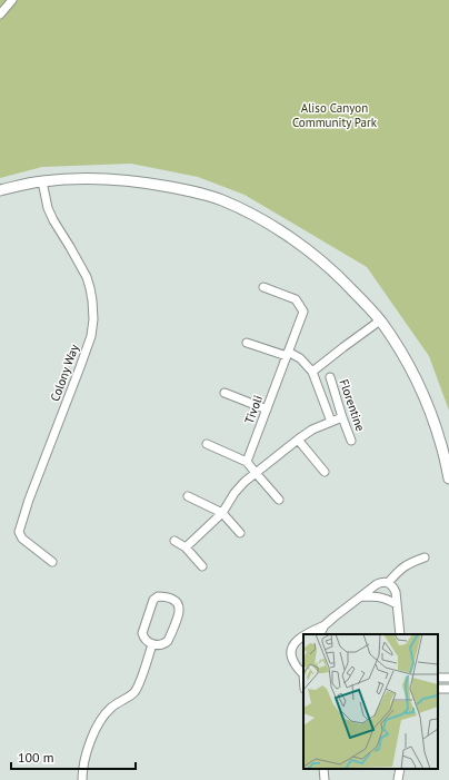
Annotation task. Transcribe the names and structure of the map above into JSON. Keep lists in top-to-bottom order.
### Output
{
  "streets": {
    "street": ["Colony Way", "Florentine", "Tivoli"]
  },
  "parks": ["Aliso Canyon Community Park"],
  "scale_bar": "100 m"
}
